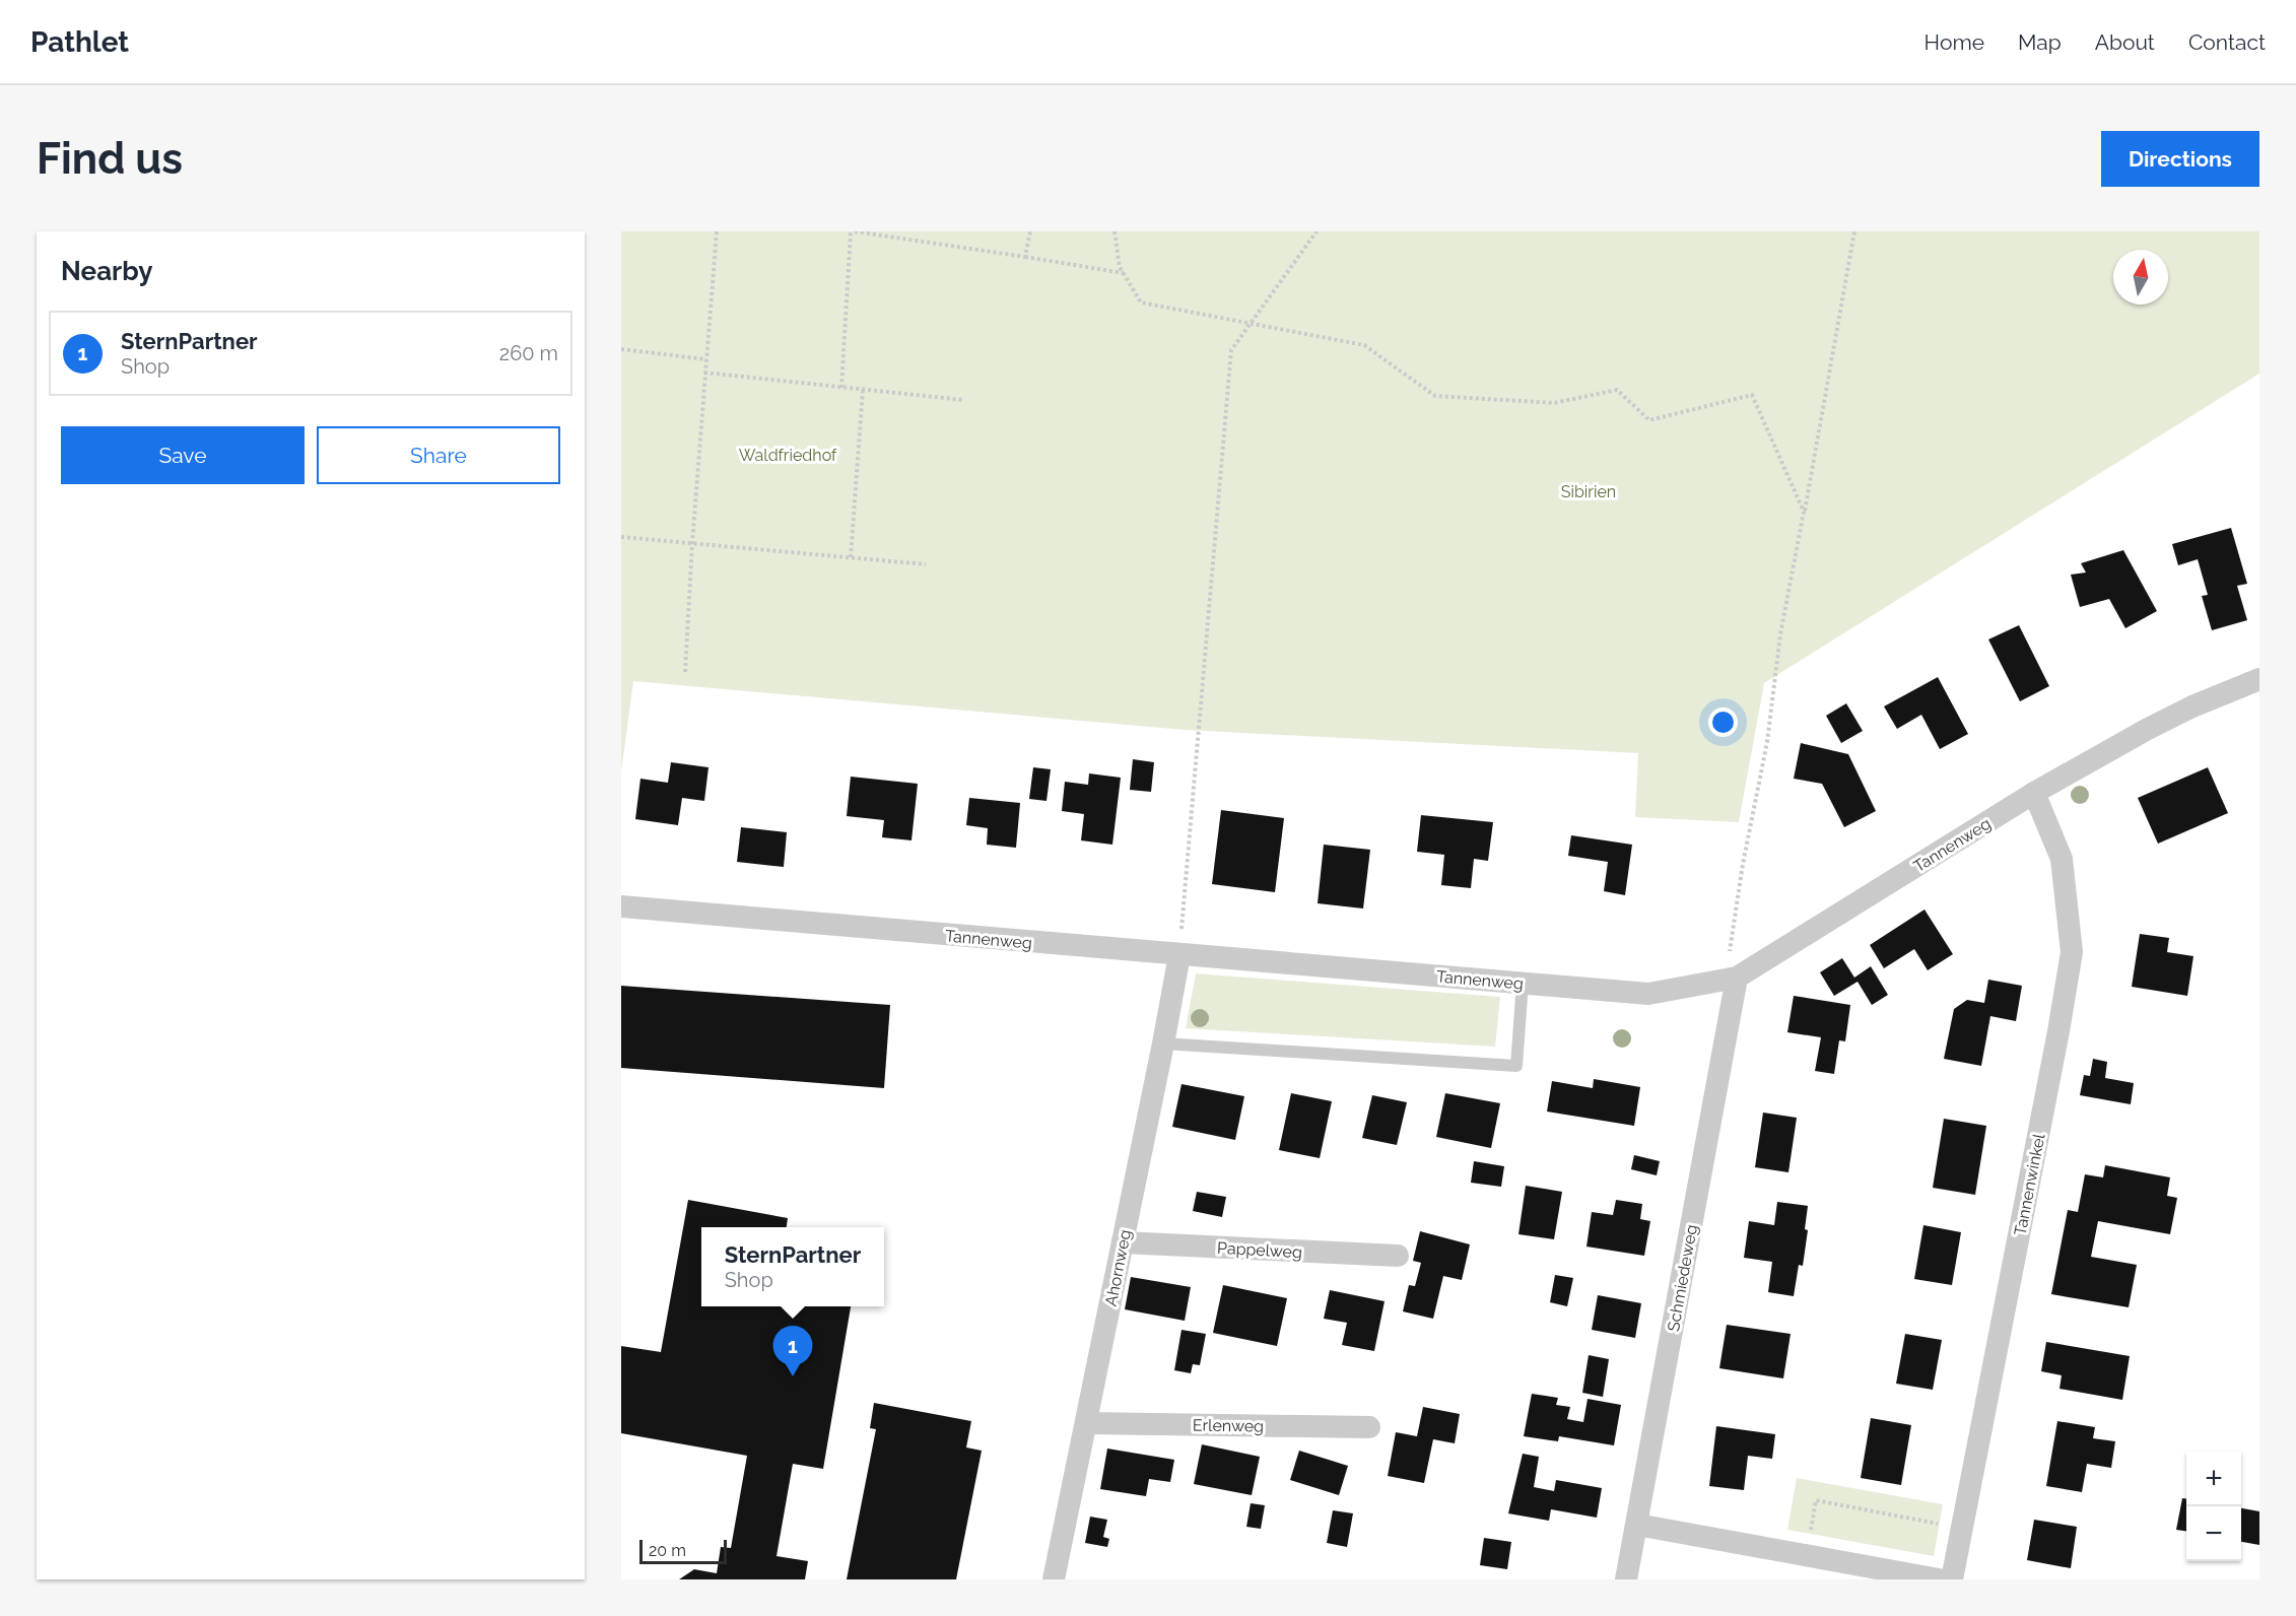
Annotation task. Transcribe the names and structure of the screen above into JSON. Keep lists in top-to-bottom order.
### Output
{
  "streets": {
    "street": [
      "Tannenweg",
      "Tannenwinkel",
      "Pappelweg",
      "Ahornweg",
      "Schmiedeweg",
      "Erlenweg"
    ]
  },
  "crossings": [
    ["Tannenweg", "Tannenwinkel"],
    ["Tannenweg", "Ahornweg"],
    ["Tannenweg", "Schmiedeweg"],
    ["Pappelweg", "Ahornweg"],
    ["Ahornweg", "Erlenweg"]
  ],
  "parks": ["Waldfriedhof", "Sibirien"],
  "scale_bar": "20 m",
  "north": "top",
  "page": {
    "header": "Pathlet",
    "nav": [
      "Home",
      "Map",
      "About",
      "Contact"
    ],
    "buttons": [
      "Directions",
      ["Save", "Share"]
    ],
    "title": "Find us",
    "heading": "Nearby",
    "list": [
      {
        "mark": "1",
        "name": "SternPartner",
        "note": "Shop",
        "value": "260 m"
      }
    ],
    "popup": ["SternPartner", "Shop"],
    "pins": "1",
    "map_buttons": ["+", "−"],
    "scale": "20 m"
  }
}
